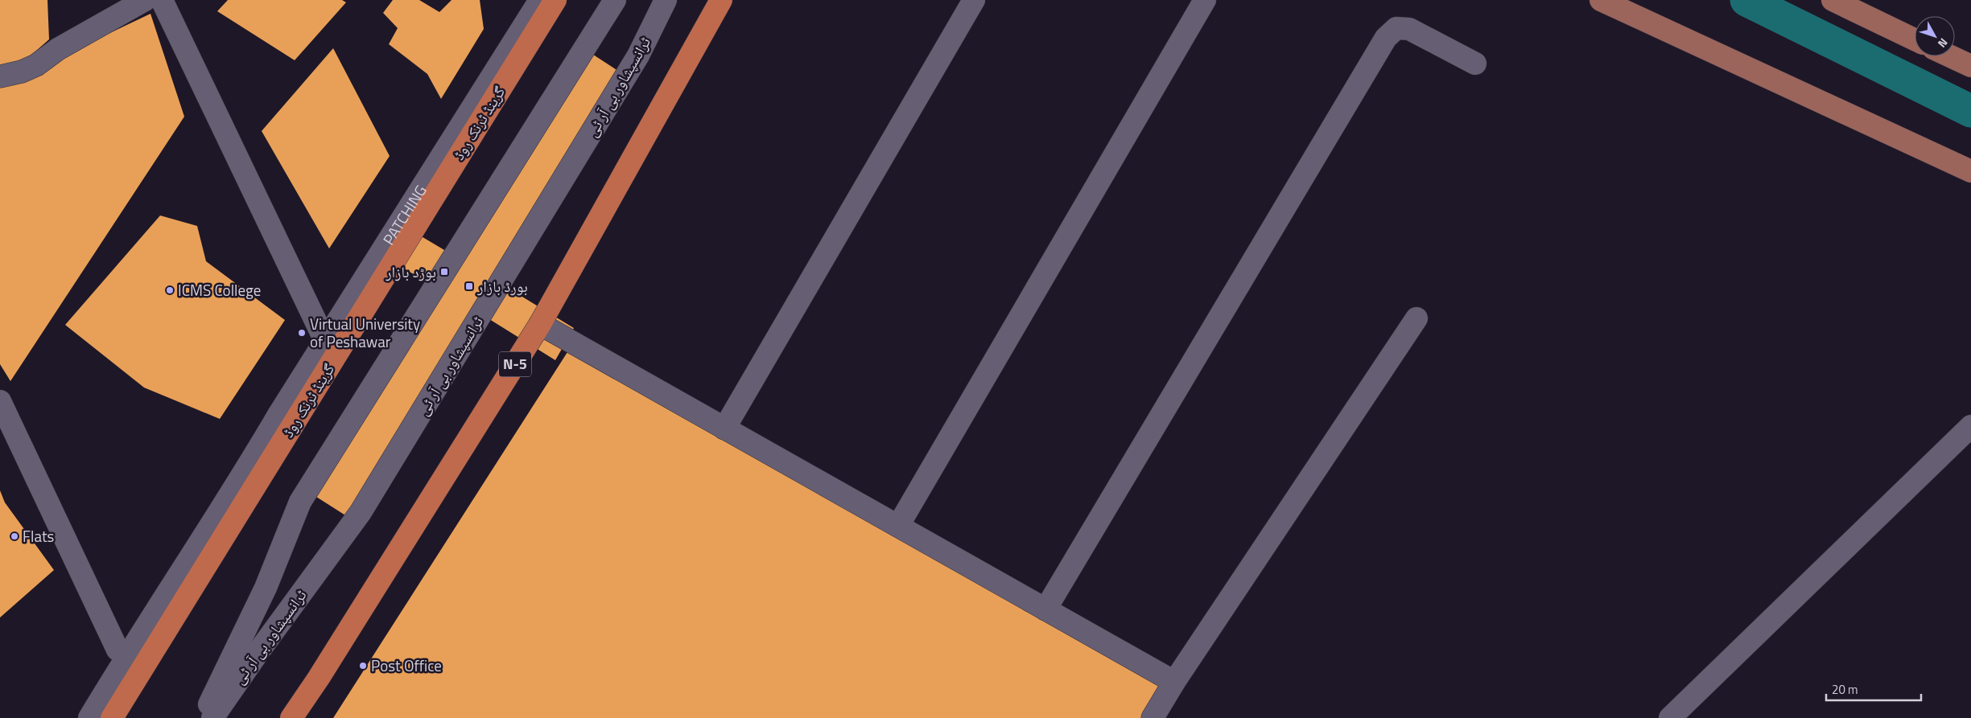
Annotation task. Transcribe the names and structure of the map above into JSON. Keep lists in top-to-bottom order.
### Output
{
  "streets": {
    "highway": ["گرینڈ ٹرنک روڈ", "N-5"],
    "street": ["ٹرانسپشاور بی آر ٹی", "PATCHING"]
  },
  "crossings": [
    ["گرینڈ ٹرنک روڈ", "PATCHING"]
  ],
  "places": {
    "transit": ["بوڑد بازار", "بورڈ بازار"],
    "other": [
      "ICMS College",
      "Virtual University of Peshawar",
      "Flats",
      "Post Office"
    ]
  },
  "scale_bar": "20 m",
  "north": "bottom right"
}
